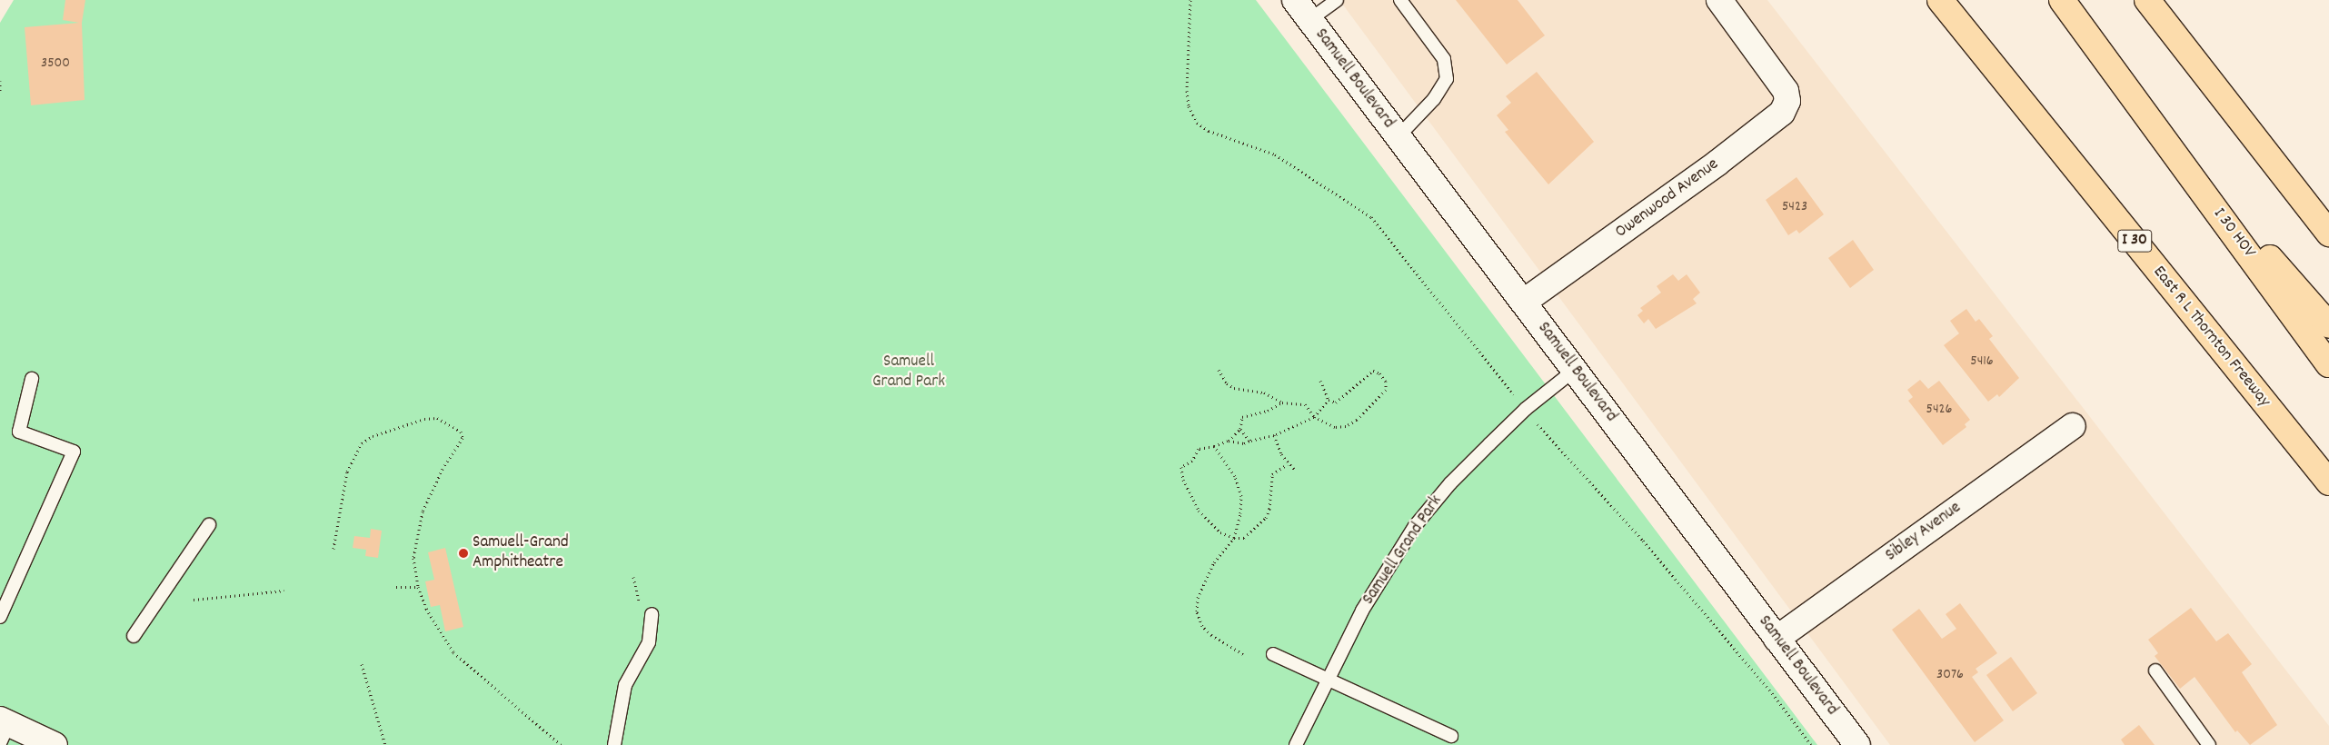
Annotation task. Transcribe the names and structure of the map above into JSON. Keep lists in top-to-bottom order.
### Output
{
  "streets": {
    "highway": ["I 30 HOV", "I 30", "East R L Thornton Freeway"],
    "main road": ["Samuell Boulevard", "Owenwood Avenue", "Sibley Avenue"],
    "lane": ["Samuell Grand Park"]
  },
  "crossings": [
    ["Samuell Boulevard", "Owenwood Avenue"],
    ["Samuell Boulevard", "Sibley Avenue"],
    ["Samuell Boulevard", "Samuell Grand Park"]
  ],
  "parks": ["Samuell Grand Park"],
  "places": ["Samuell-Grand Amphitheatre"],
  "house_numbers": [
    "3500",
    "5423",
    "5416",
    "5426",
    "3076"
  ]
}
